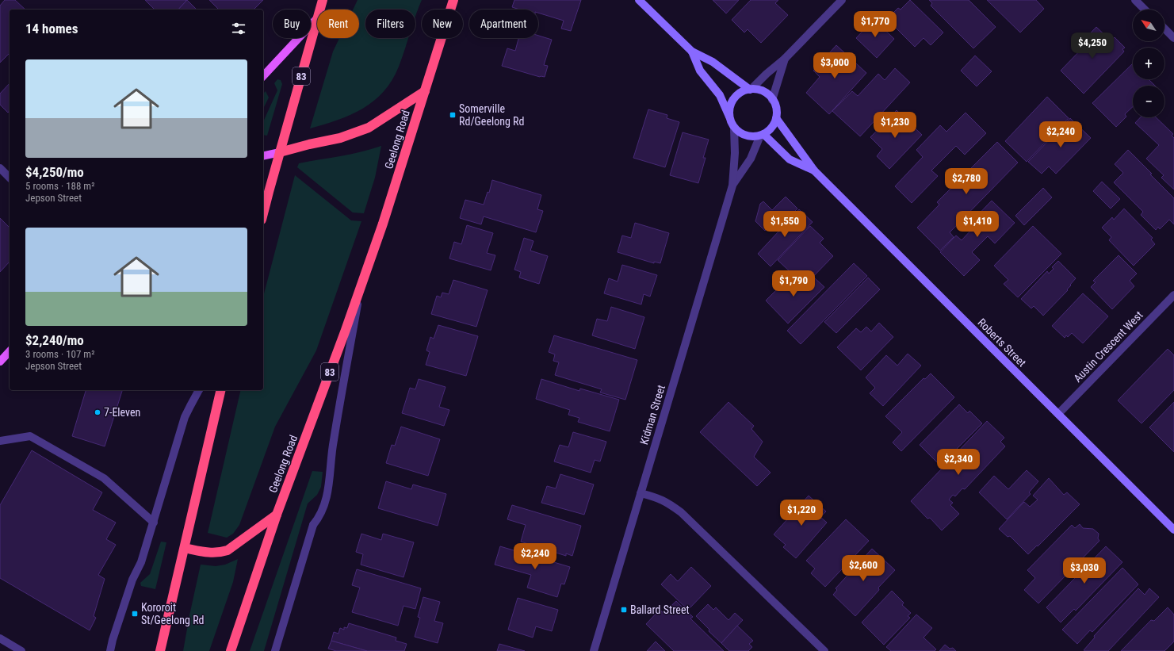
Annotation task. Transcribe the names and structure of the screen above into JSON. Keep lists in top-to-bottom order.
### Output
{
  "streets": {
    "highway": ["83", "Geelong Road"],
    "street": ["Roberts Street", "Austin Crescent West", "Kidman Street"]
  },
  "crossings": [
    ["Roberts Street", "Austin Crescent West"],
    ["Roberts Street", "Kidman Street"]
  ],
  "places": {
    "transit": ["Somerville Rd/Geelong Rd", "Ballard Street", "Kororoit St/Geelong Rd"],
    "other": ["7-Eleven"]
  },
  "north": "top left",
  "page": {
    "map_buttons": ["+", "−"],
    "chip": [
      "Buy",
      "Rent",
      "Filters",
      "New",
      "Apartment"
    ],
    "heading": "14 homes",
    "price": [
      "$1,770",
      "$4,250",
      "$3,000",
      "$1,230",
      "$2,240",
      "$2,780",
      "$1,550",
      "$1,410",
      "$1,790",
      "$2,340",
      "$1,220",
      "$2,240",
      "$2,600",
      "$3,030"
    ],
    "list": [
      {
        "name": "$4,250/mo",
        "note": "5 rooms · 188 m² · Jepson Street"
      },
      {
        "name": "$2,240/mo",
        "note": "3 rooms · 107 m² · Jepson Street"
      }
    ]
  }
}
